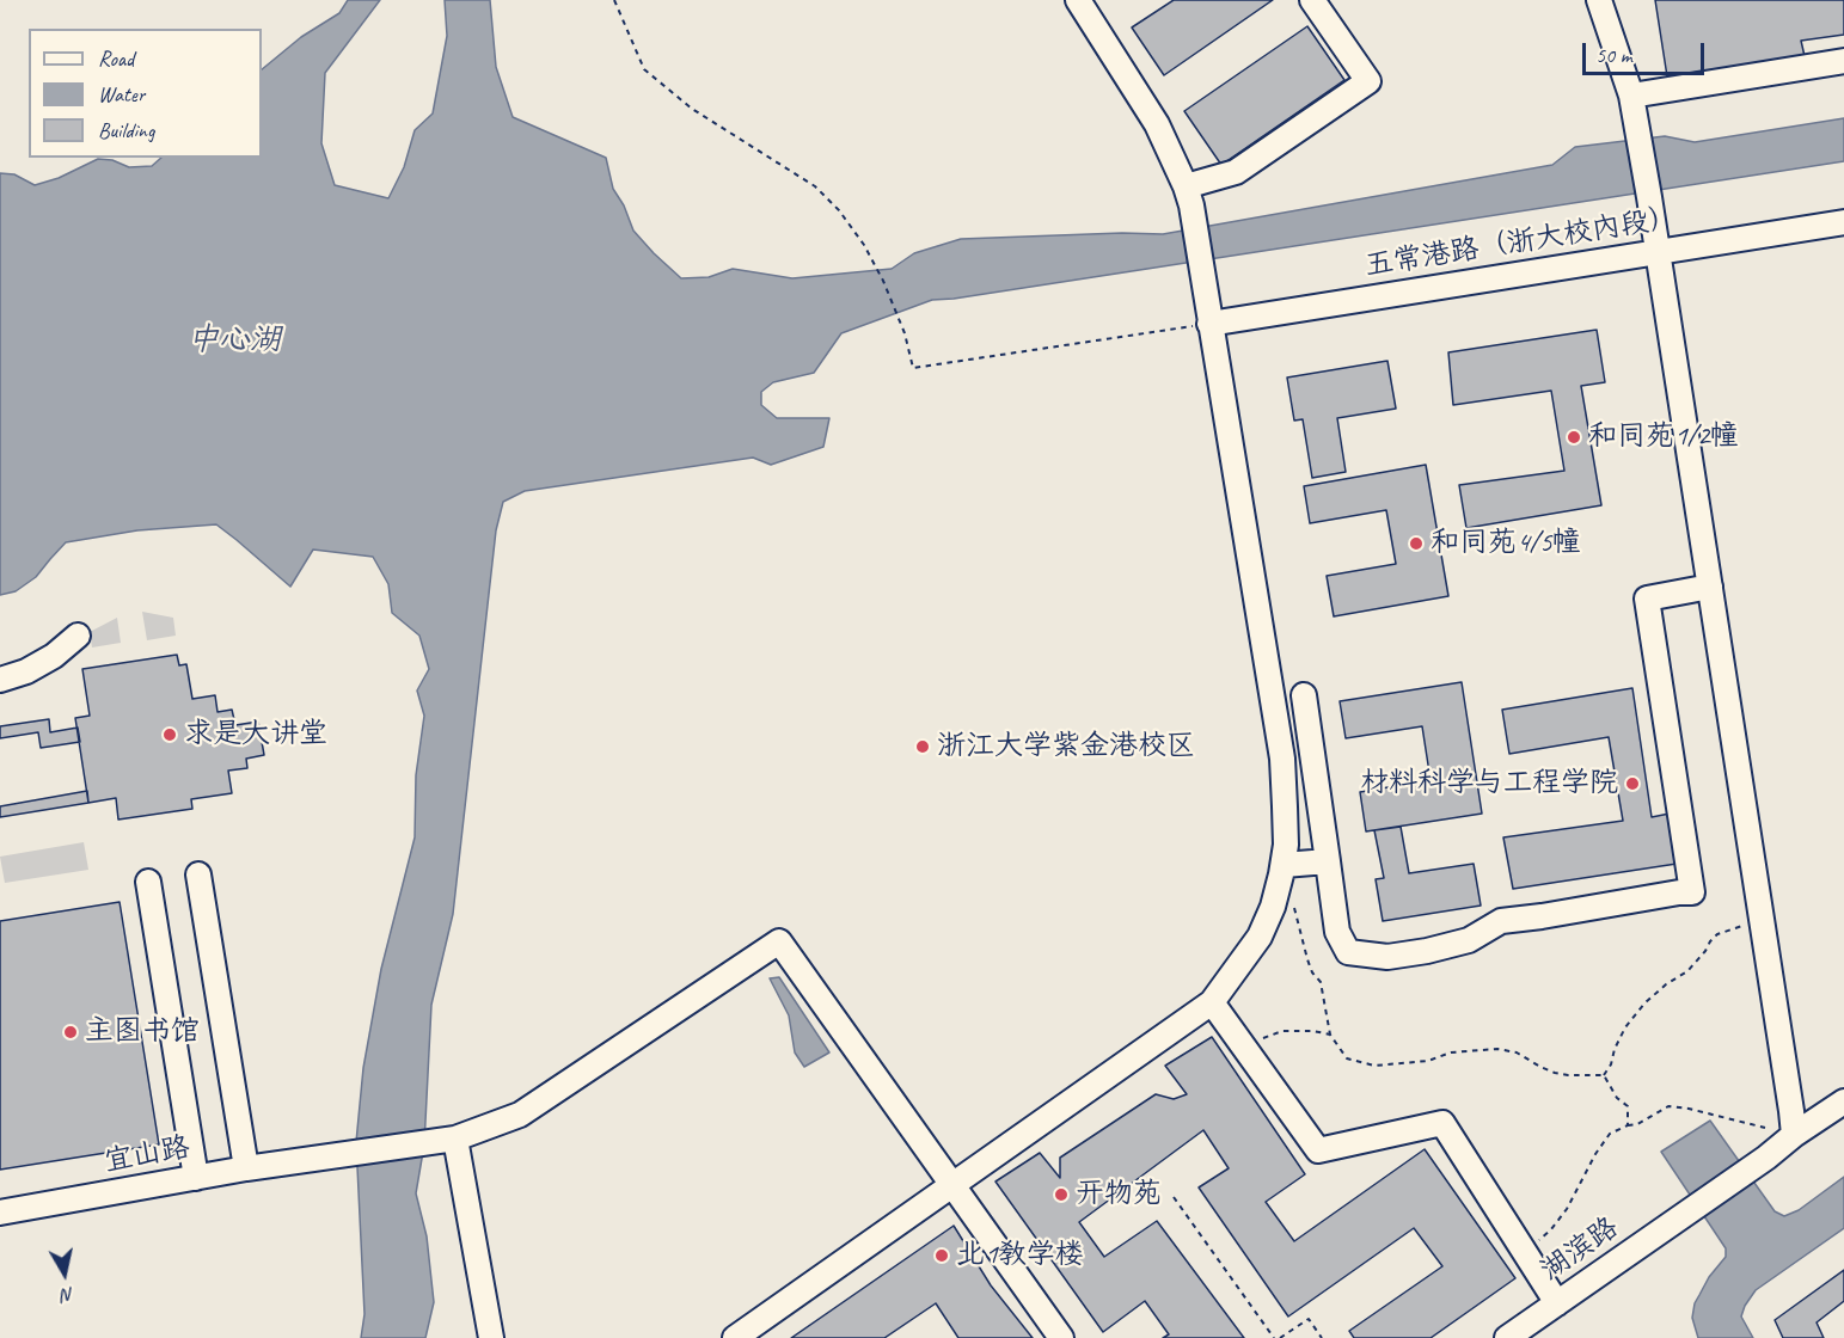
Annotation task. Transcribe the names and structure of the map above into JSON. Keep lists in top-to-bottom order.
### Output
{
  "streets": {
    "street": ["五常港路（浙大校内段）", "宜山路", "湖滨路"]
  },
  "water": ["中心湖"],
  "places": [
    "和同苑1/2幢",
    "和同苑4/5幢",
    "求是大讲堂",
    "浙江大学紫金港校区",
    "材料科学与工程学院",
    "主图书馆",
    "开物苑",
    "北1教学楼"
  ],
  "legend": ["Road", "Water", "Building"],
  "scale_bar": "50 m",
  "north": "bottom"
}
